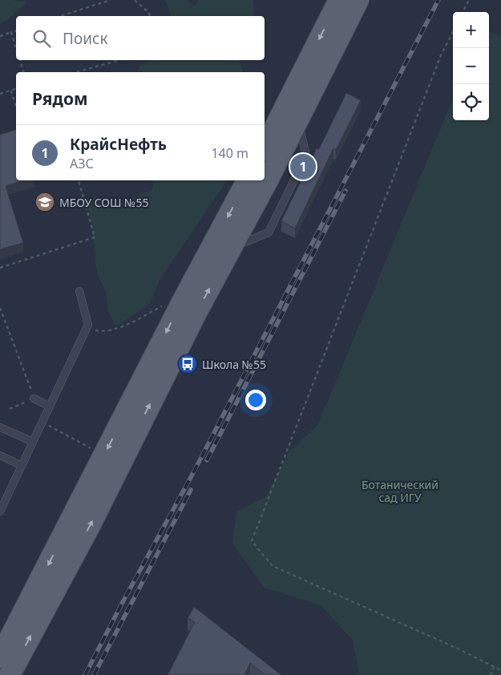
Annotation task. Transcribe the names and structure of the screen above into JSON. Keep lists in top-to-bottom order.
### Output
{
  "parks": ["Ботанический сад ИГУ"],
  "places": {
    "school or university": ["МБОУ СОШ №55"],
    "bus stop": ["Школа №55"]
  },
  "page": {
    "map_buttons": ["+", "−"],
    "search": "Поиск",
    "heading": "Рядом",
    "list": [
      {
        "mark": "1",
        "name": "КрайсНефть",
        "note": "АЗС",
        "value": "140 m"
      }
    ],
    "pins": "1"
  }
}
